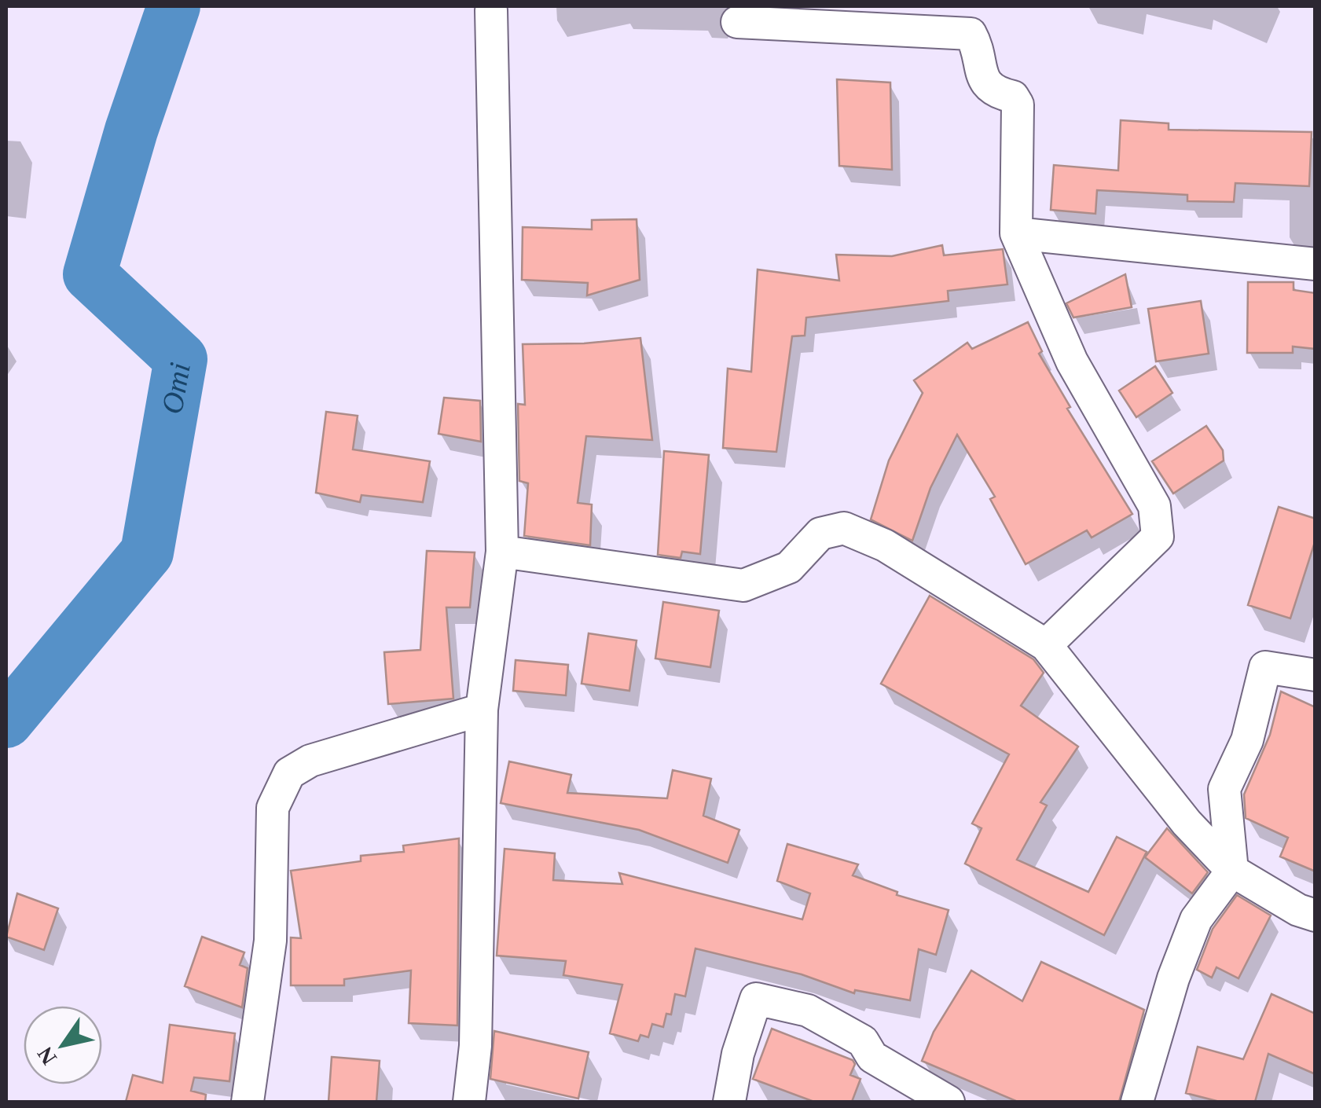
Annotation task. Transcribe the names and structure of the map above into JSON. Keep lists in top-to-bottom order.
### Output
{
  "water": ["Omi"],
  "north": "bottom left"
}
